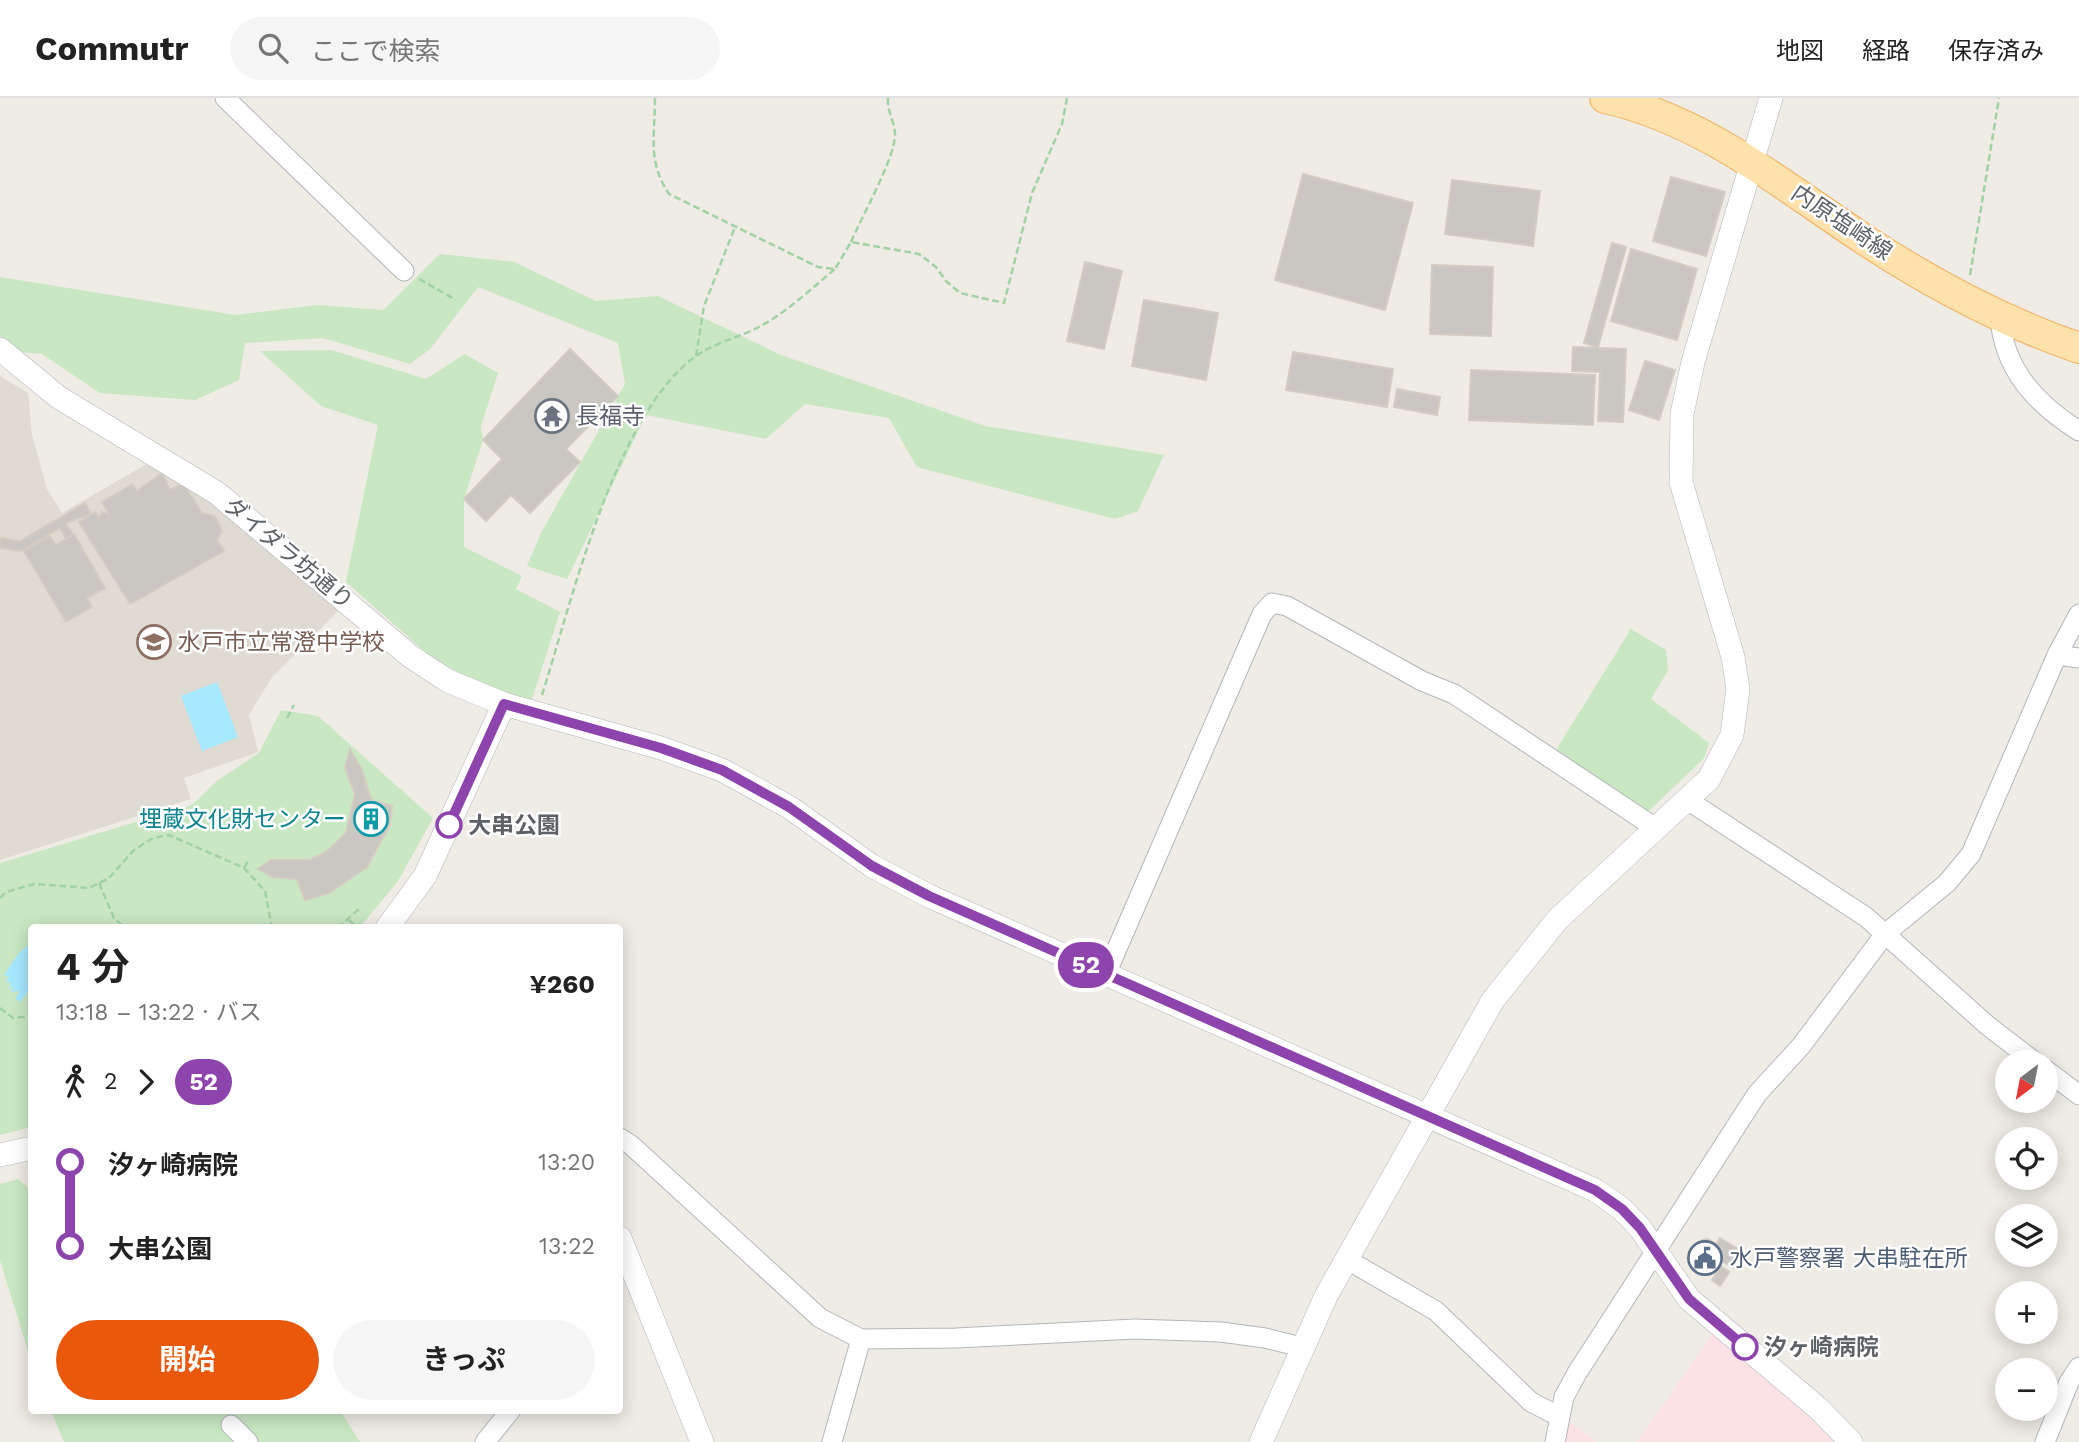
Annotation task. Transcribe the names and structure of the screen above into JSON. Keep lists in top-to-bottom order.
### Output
{
  "streets": {
    "main road": ["内原塩崎線"],
    "street": ["ダイダラ坊通り"]
  },
  "places": {
    "temple": ["長福寺"],
    "school or university": ["水戸市立常澄中学校"],
    "building": ["埋蔵文化財センター"],
    "other": ["大串公園", "汐ヶ崎病院"],
    "public building": ["水戸警察署 大串駐在所"]
  },
  "lines": ["bus line 52"],
  "north": "bottom left",
  "page": {
    "header": "Commutr",
    "search": "ここで検索",
    "nav": ["地図", "経路", "保存済み"],
    "on_map": "52",
    "heading": ["4 分", "13:18 – 13:22 · バス", "¥260"],
    "legs": ["2", "52"],
    "map_buttons": ["+", "−"],
    "list": [
      {
        "name": "汐ヶ崎病院",
        "value": "13:20"
      },
      {
        "name": "大串公園",
        "value": "13:22"
      }
    ],
    "buttons": ["開始", "きっぷ"]
  }
}
